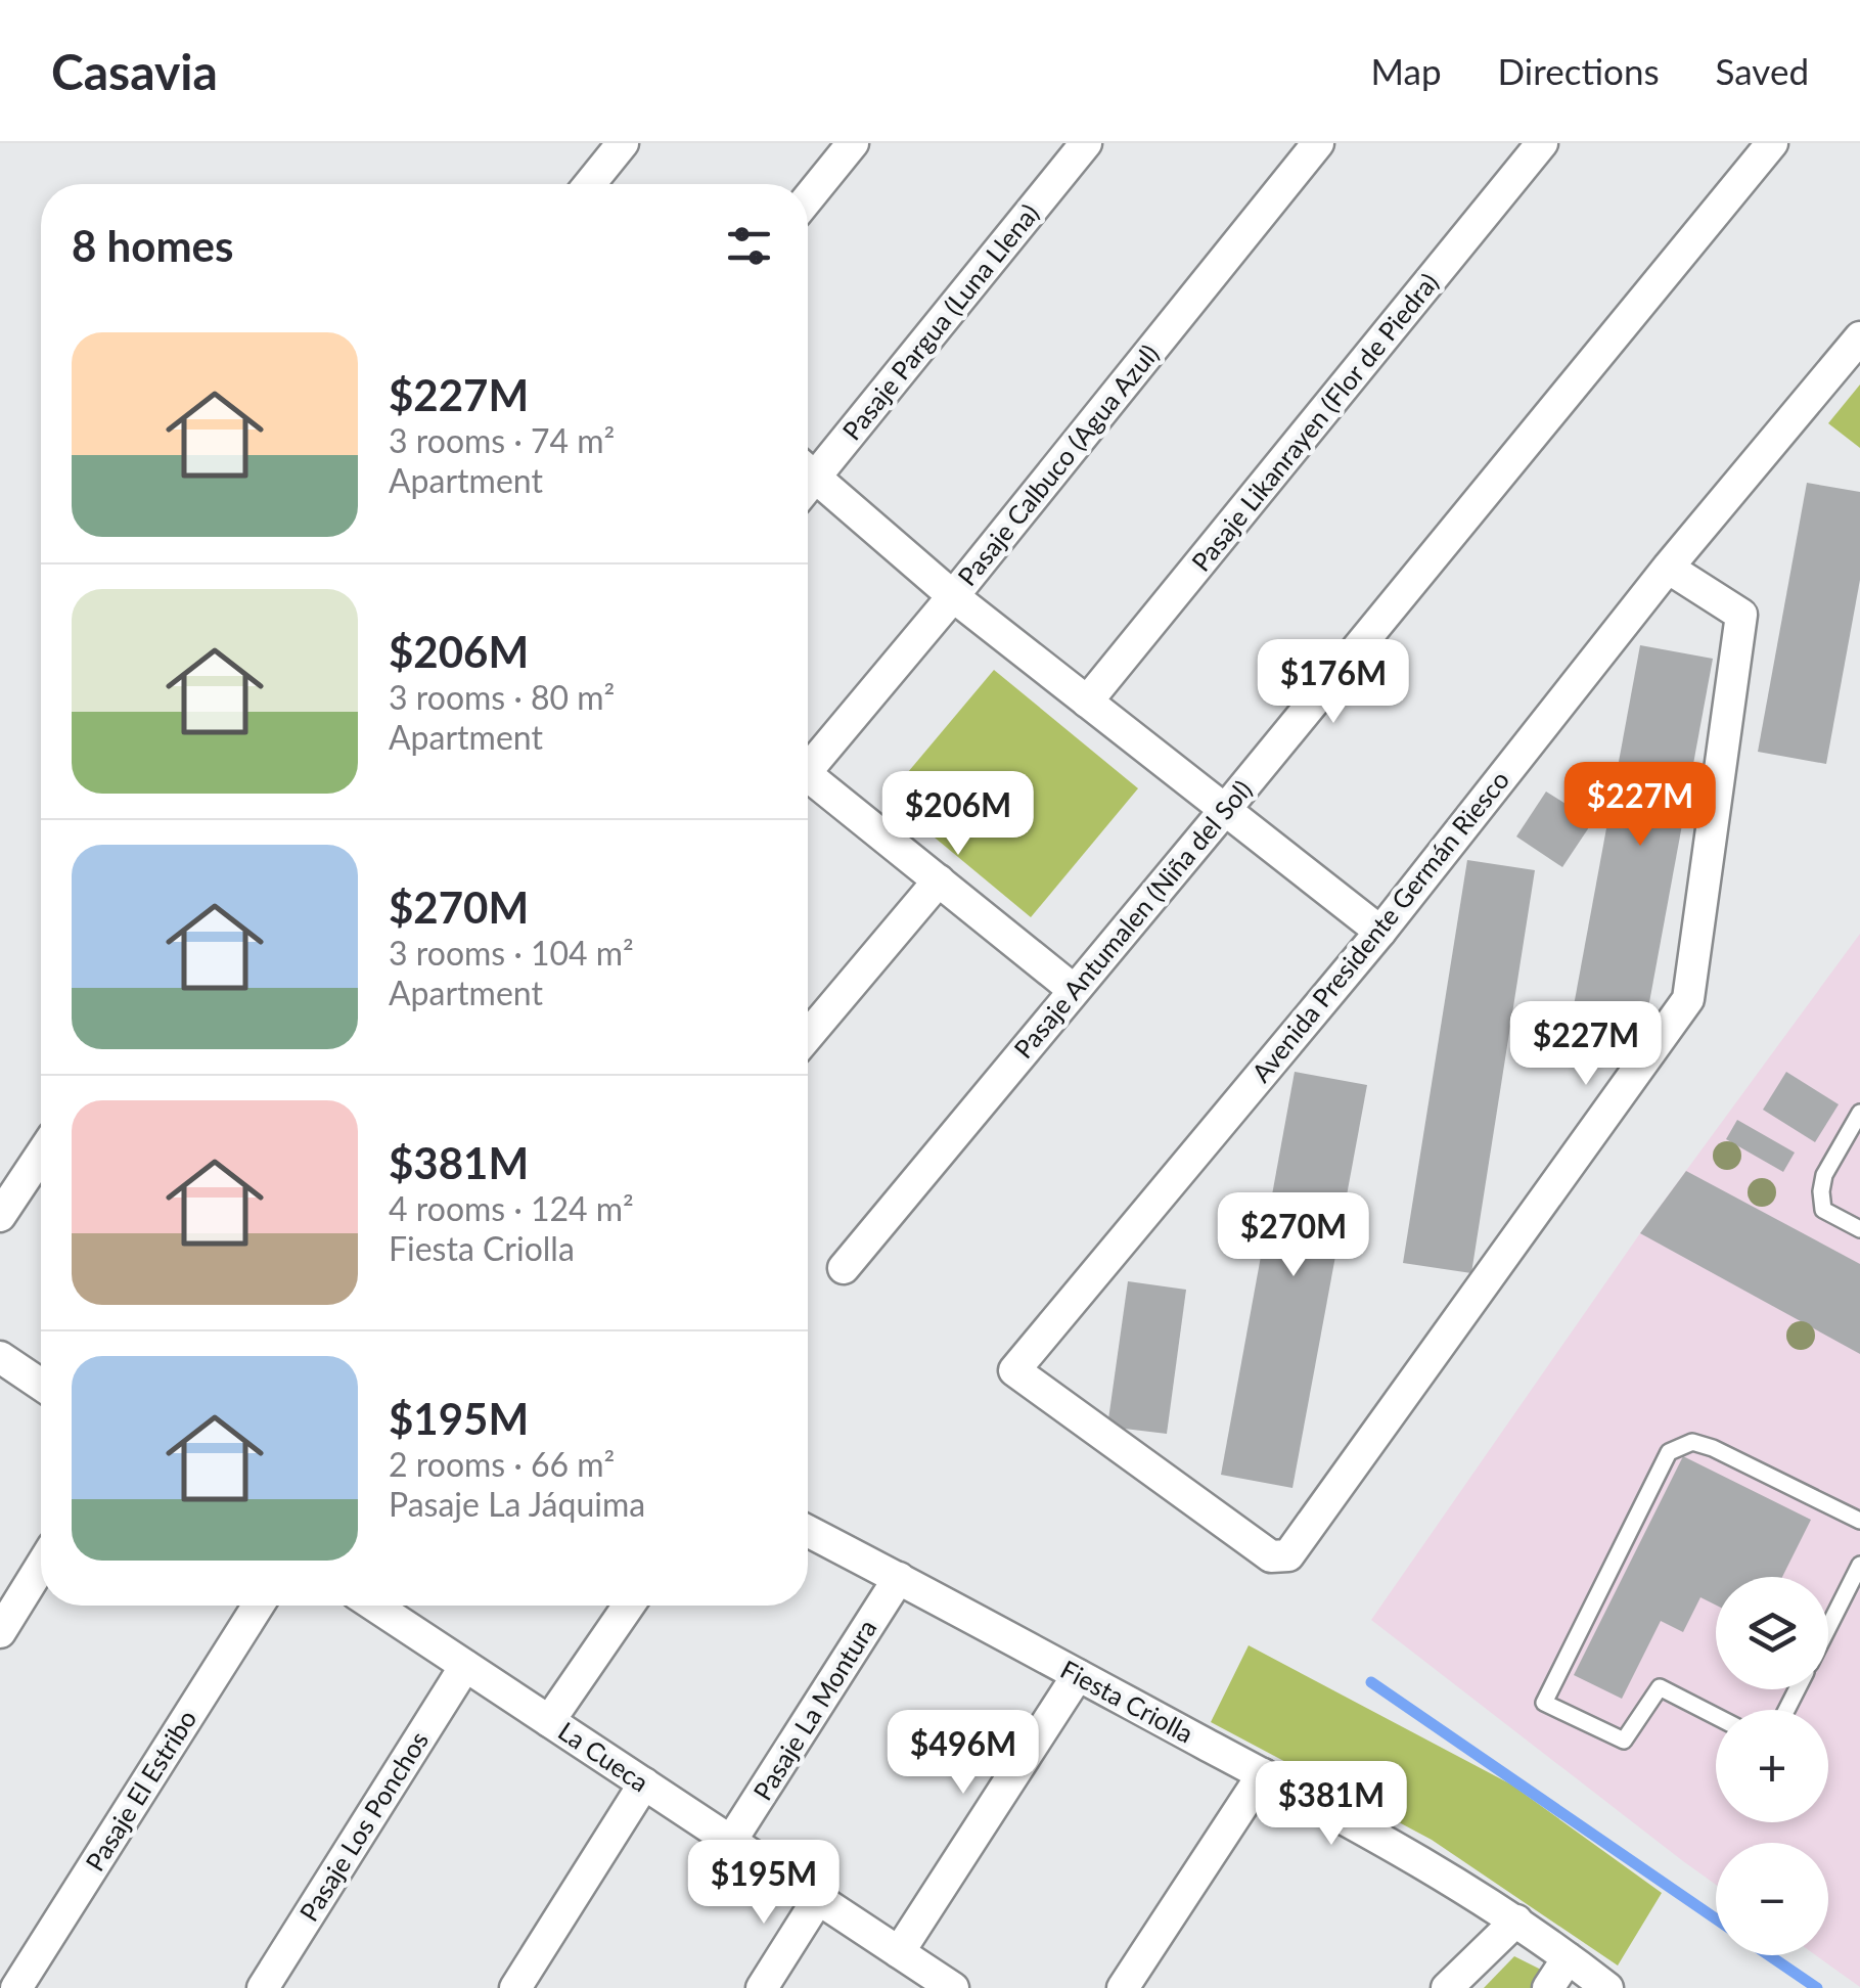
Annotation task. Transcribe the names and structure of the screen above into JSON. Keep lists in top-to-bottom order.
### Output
{
  "streets": {
    "street": [
      "Pasaje Pargua (Luna Llena)",
      "Pasaje Likanrayen (Flor de Piedra)",
      "Pasaje Calbuco (Agua Azul)",
      "Pasaje Antumalen (Niña del Sol)",
      "Avenida Presidente Germán Riesco",
      "Fiesta Criolla",
      "Pasaje La Montura",
      "La Cueca",
      "Pasaje El Estribo",
      "Pasaje Los Ponchos"
    ]
  },
  "crossings": [
    ["Fiesta Criolla", "Pasaje La Montura"],
    ["Pasaje La Montura", "La Cueca"],
    ["La Cueca", "Pasaje Los Ponchos"]
  ],
  "page": {
    "header": "Casavia",
    "nav": ["Map", "Directions", "Saved"],
    "heading": "8 homes",
    "list": [
      {
        "name": "$227M",
        "note": "3 rooms · 74 m² · Apartment"
      },
      {
        "name": "$206M",
        "note": "3 rooms · 80 m² · Apartment"
      },
      {
        "name": "$270M",
        "note": "3 rooms · 104 m² · Apartment"
      },
      {
        "name": "$381M",
        "note": "4 rooms · 124 m² · Fiesta Criolla"
      },
      {
        "name": "$195M",
        "note": "2 rooms · 66 m² · Pasaje La Jáquima"
      }
    ],
    "price": [
      "$176M",
      "$227M",
      "$206M",
      "$227M",
      "$270M",
      "$496M",
      "$381M",
      "$195M"
    ],
    "map_buttons": ["+", "−"]
  }
}
